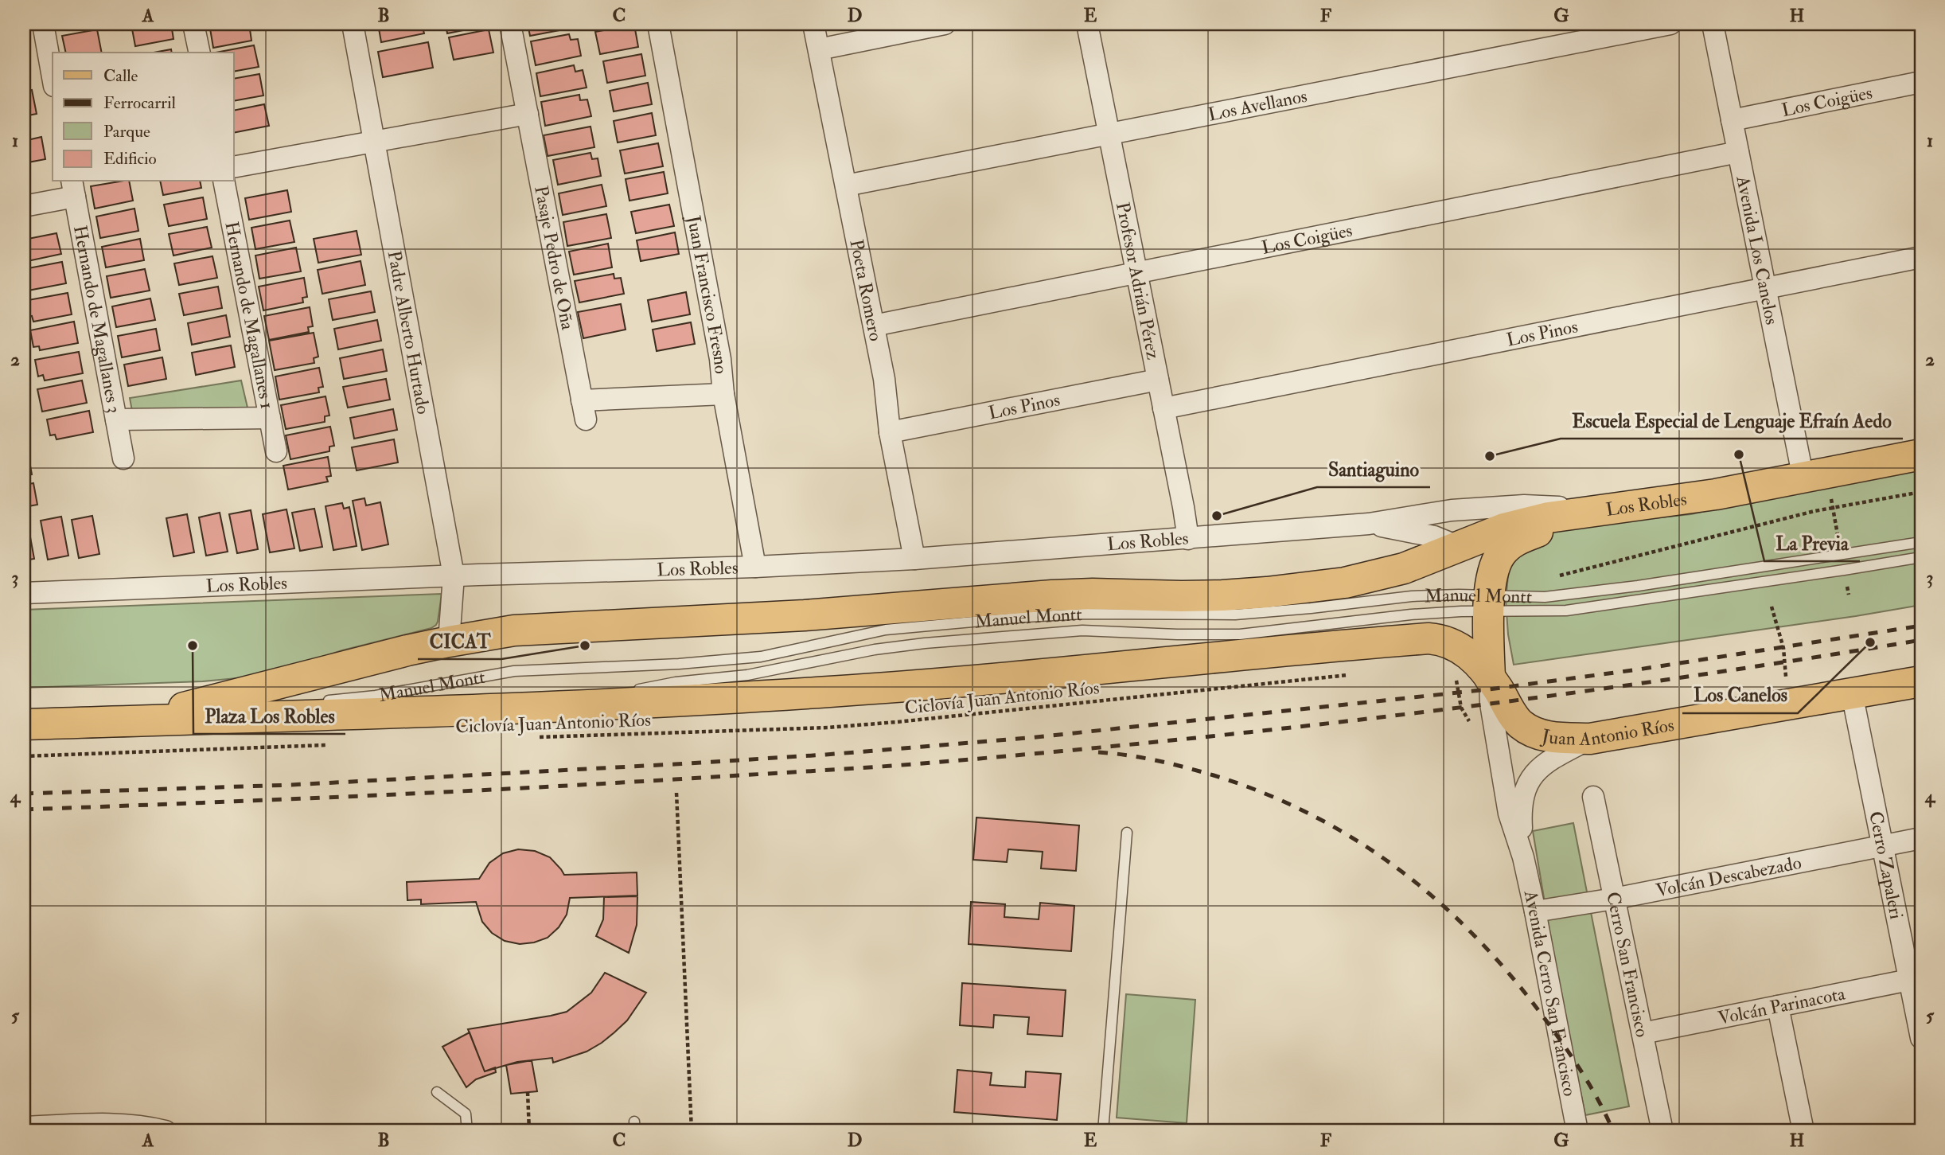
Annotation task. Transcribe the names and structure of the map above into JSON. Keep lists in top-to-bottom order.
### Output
{
  "streets": {
    "main road": ["Los Robles", "Manuel Montt", "Juan Antonio Ríos"],
    "street": [
      "Los Coigües",
      "Los Avellanos",
      "Avenida Los Canelos",
      "Pasaje Pedro de Oña",
      "Profesor Adrián Pérez",
      "Poeta Romero",
      "Juan Francisco Fresno",
      "Hernando de Magallanes 1",
      "Hernando de Magallanes 3",
      "Padre Alberto Hurtado",
      "Los Pinos",
      "Cerro Zapaleri",
      "Volcán Descabezado",
      "Cerro San Francisco",
      "Avenida Cerro San Francisco",
      "Volcán Parinacota"
    ],
    "path": ["Ciclovía Juan Antonio Ríos"]
  },
  "crossings": [
    ["Los Coigües", "Avenida Los Canelos"],
    ["Los Coigües", "Profesor Adrián Pérez"],
    ["Los Coigües", "Poeta Romero"],
    ["Los Avellanos", "Profesor Adrián Pérez"],
    ["Los Avellanos", "Poeta Romero"],
    ["Avenida Los Canelos", "Los Pinos"],
    ["Avenida Los Canelos", "Los Robles"],
    ["Pasaje Pedro de Oña", "Juan Francisco Fresno"],
    ["Profesor Adrián Pérez", "Los Pinos"],
    ["Profesor Adrián Pérez", "Los Robles"],
    ["Poeta Romero", "Los Pinos"],
    ["Poeta Romero", "Los Robles"],
    ["Juan Francisco Fresno", "Los Robles"],
    ["Padre Alberto Hurtado", "Los Robles"],
    ["Padre Alberto Hurtado", "Manuel Montt"],
    ["Los Robles", "Manuel Montt"],
    ["Manuel Montt", "Juan Antonio Ríos"],
    ["Juan Antonio Ríos", "Cerro Zapaleri"],
    ["Cerro Zapaleri", "Volcán Descabezado"],
    ["Cerro Zapaleri", "Volcán Parinacota"],
    ["Volcán Descabezado", "Cerro San Francisco"],
    ["Volcán Descabezado", "Avenida Cerro San Francisco"],
    ["Cerro San Francisco", "Volcán Parinacota"]
  ],
  "places": [
    "La Previa",
    "Escuela Especial de Lenguaje Efraín Aedo",
    "Santiaguino",
    "Los Canelos",
    "Plaza Los Robles",
    "CICAT"
  ],
  "legend": [
    "Calle",
    "Ferrocarril",
    "Parque",
    "Edificio"
  ],
  "grid": {
    "columns": [
      "A",
      "B",
      "C",
      "D",
      "E",
      "F",
      "G",
      "H"
    ],
    "rows": [
      "1",
      "2",
      "3",
      "4",
      "5"
    ]
  }
}
